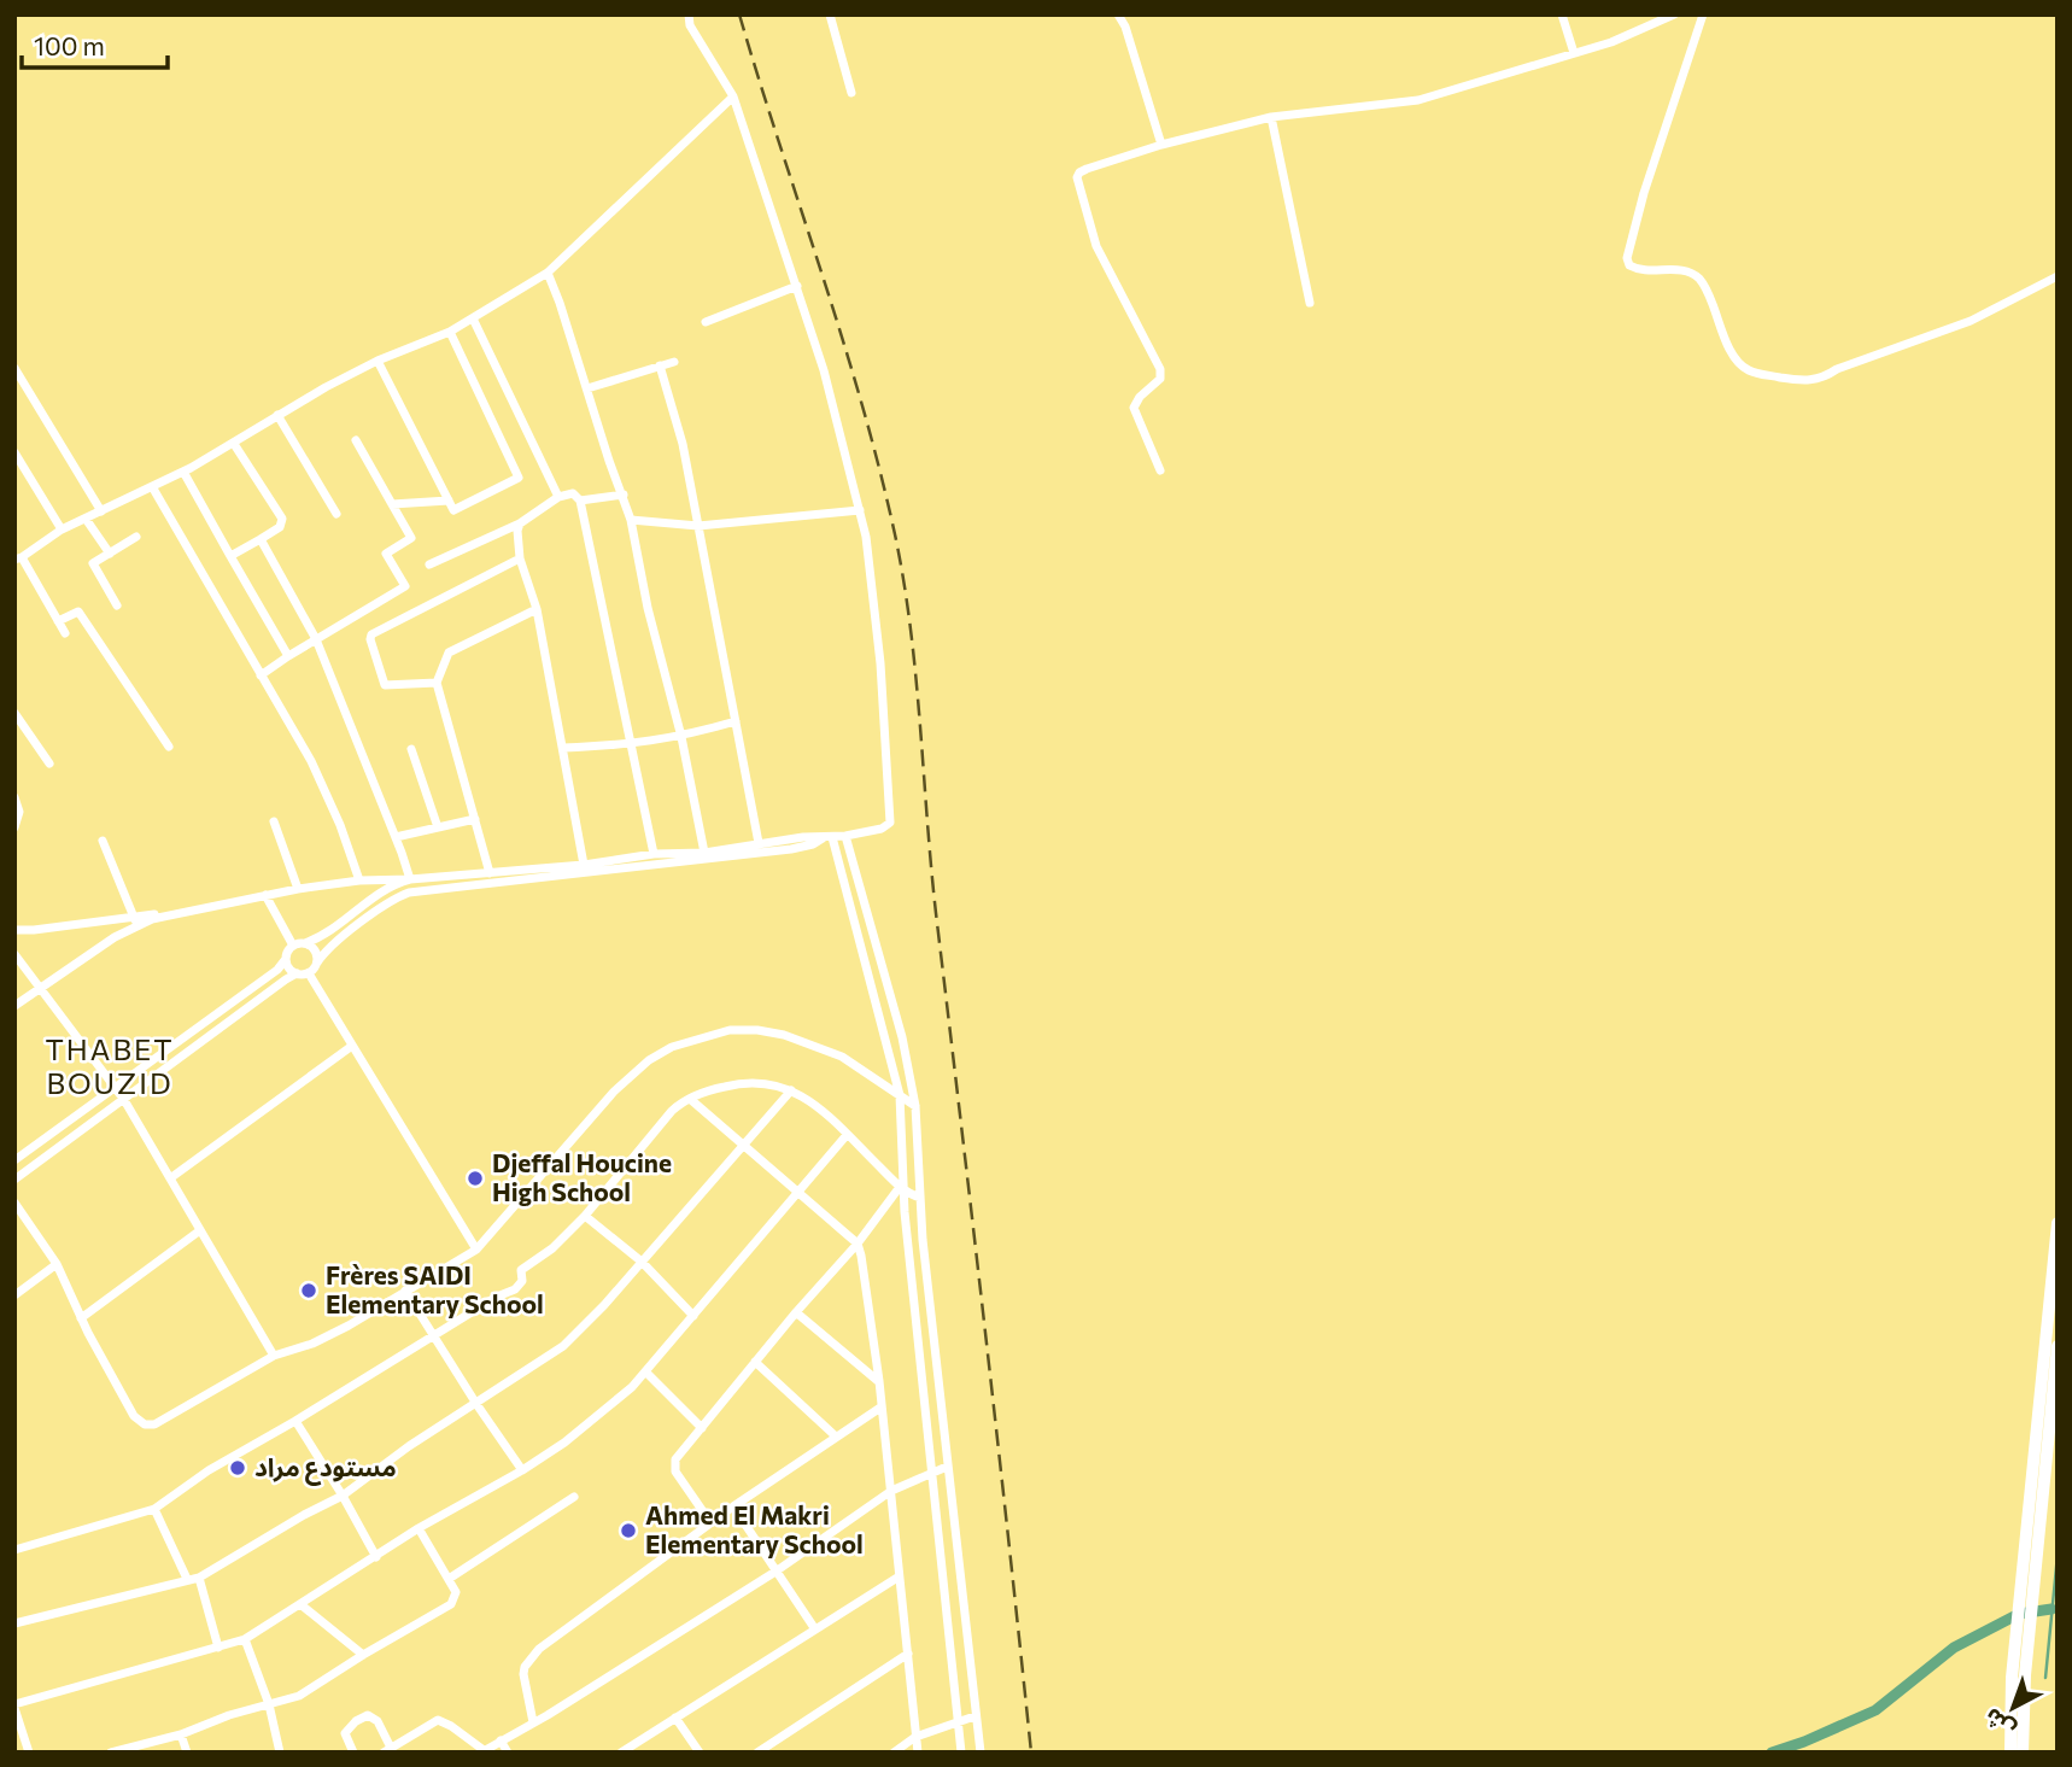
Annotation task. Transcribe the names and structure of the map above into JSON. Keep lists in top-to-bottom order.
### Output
{
  "districts": ["THABET BOUZID"],
  "places": [
    "Djeffal Houcine High School",
    "Frères SAIDI Elementary School",
    "مستودع مراد",
    "Ahmed El Makri Elementary School"
  ],
  "scale_bar": "100 m",
  "north": "bottom left"
}
